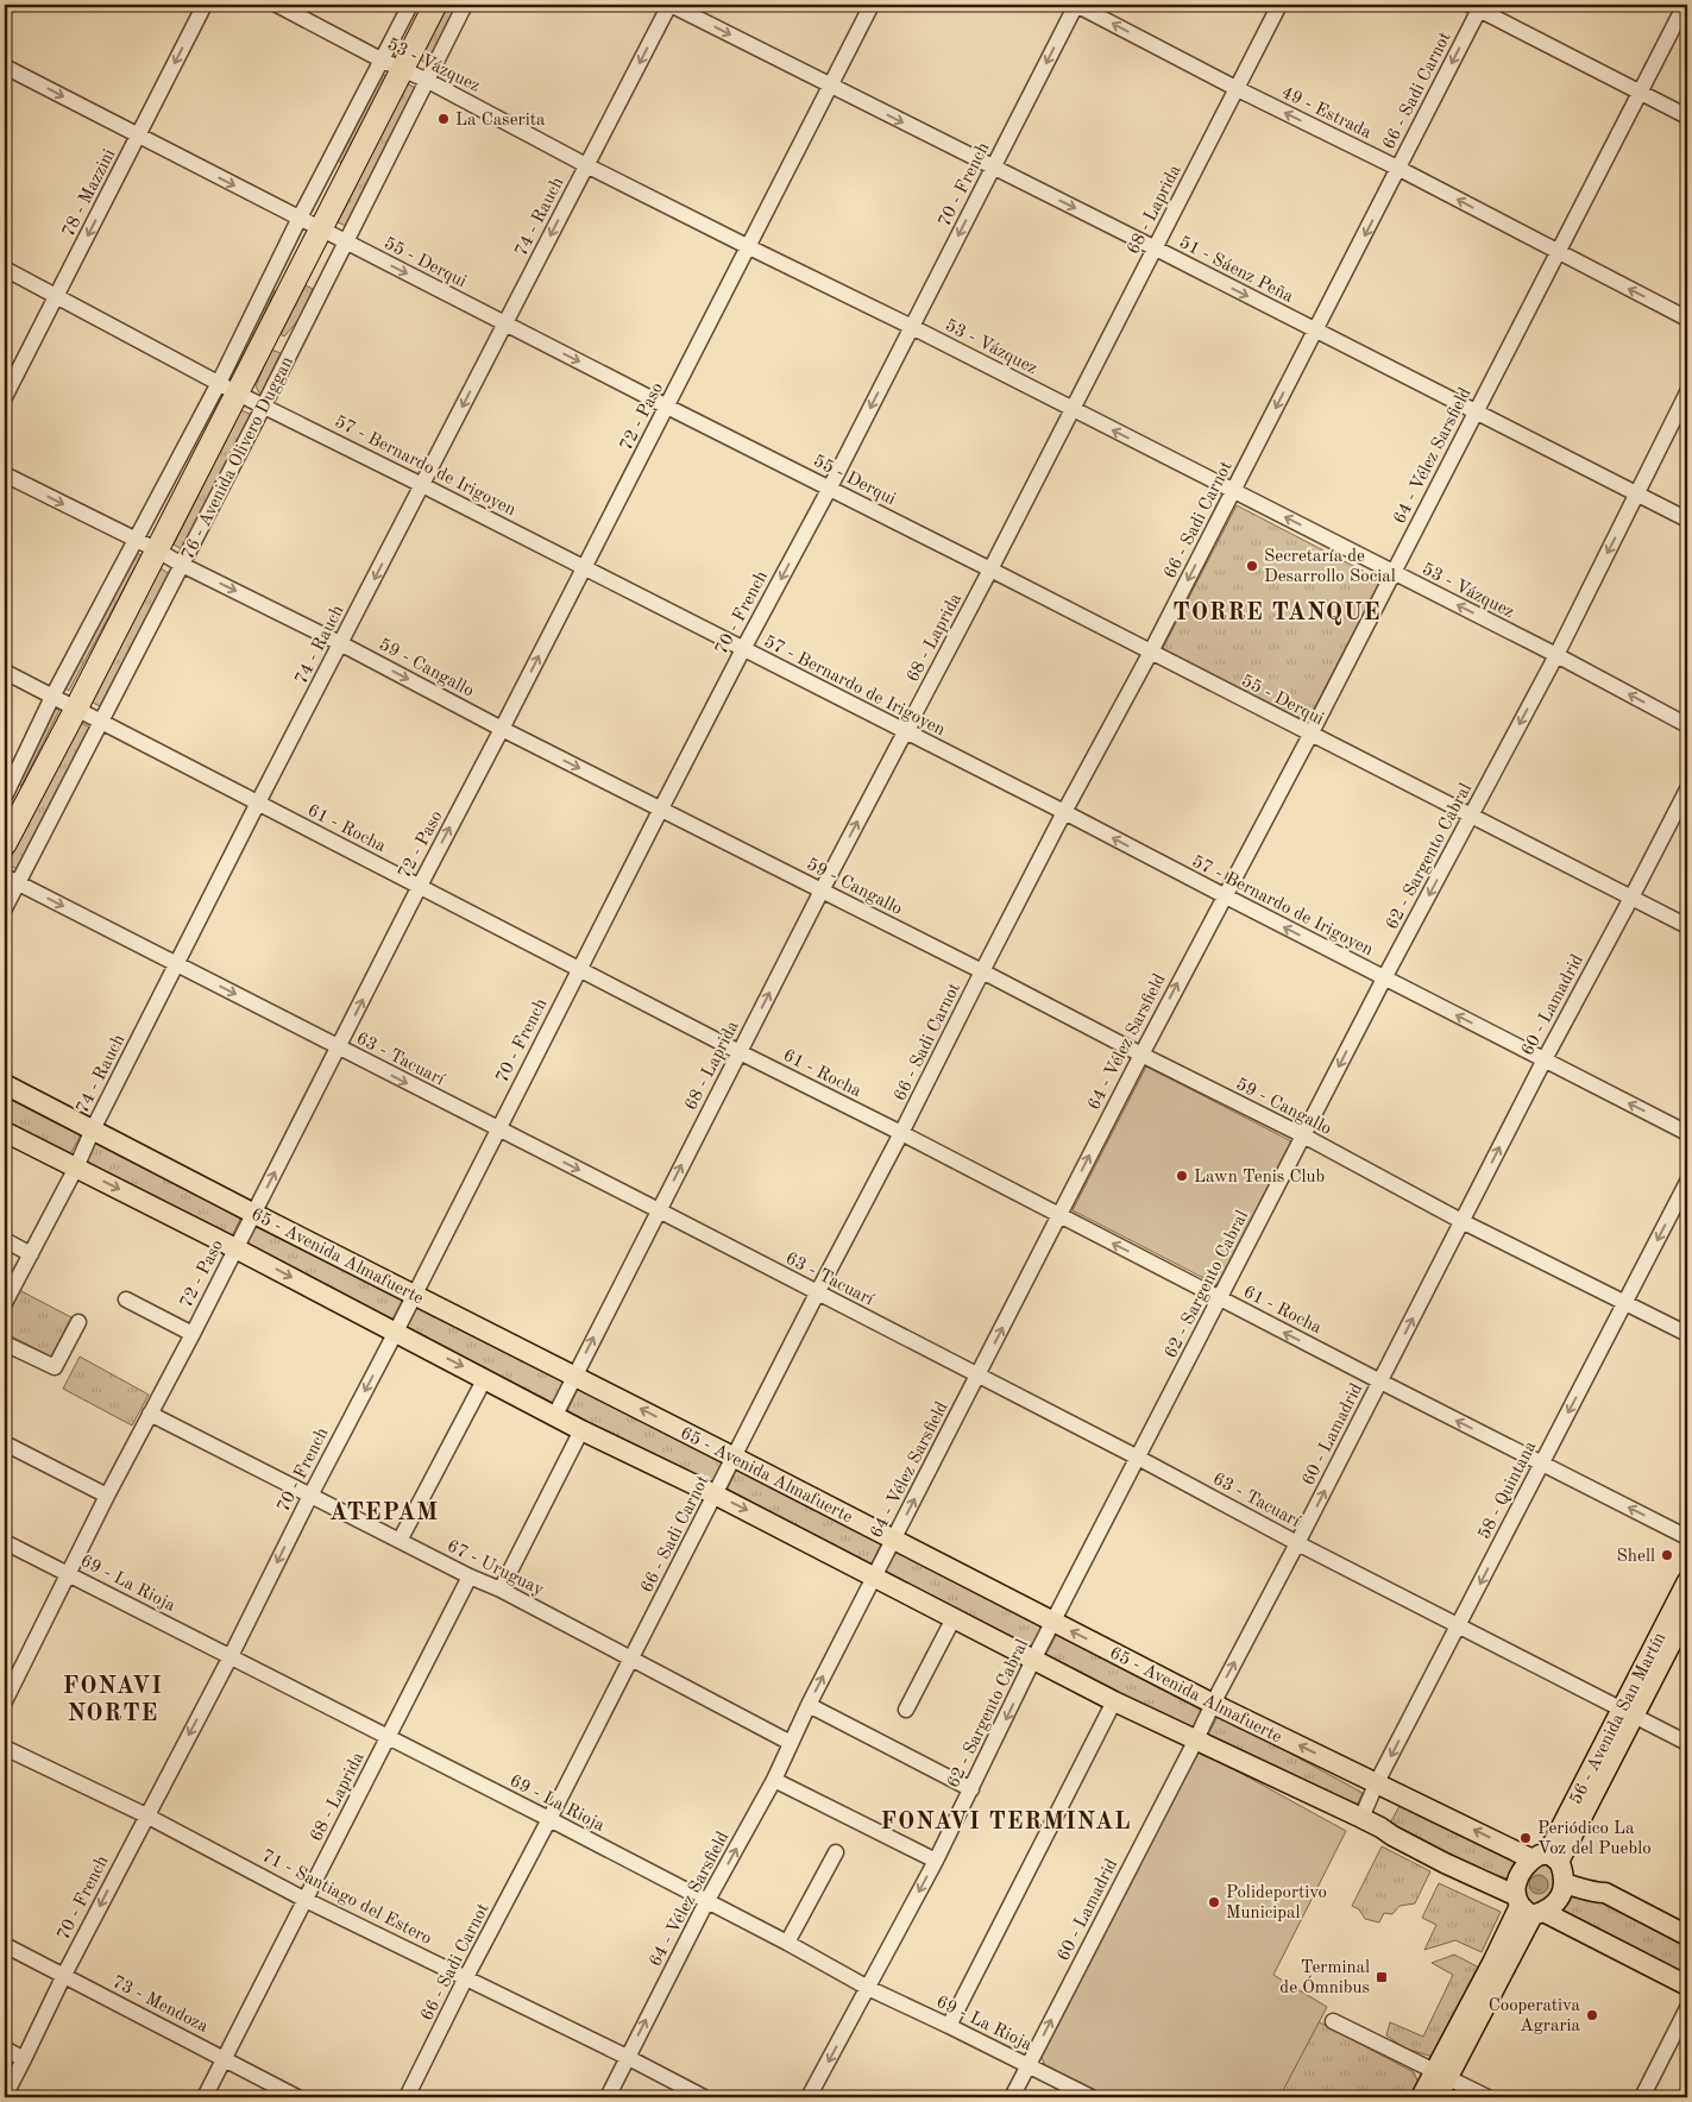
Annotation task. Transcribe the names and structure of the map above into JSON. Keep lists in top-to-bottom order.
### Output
{
  "streets": {
    "highway": ["76 - Avenida Olivero Duggan"],
    "main road": ["65 - Avenida Almafuerte", "56 - Avenida San Martín"],
    "street": [
      "53 - Vázquez",
      "66 - Sadi Carnot",
      "49 - Estrada",
      "70 - French",
      "78 - Mazzini",
      "68 - Laprida",
      "74 - Rauch",
      "55 - Derqui",
      "51 - Sáenz Peña",
      "72 - Paso",
      "64 - Vélez Sarsfield",
      "57 - Bernardo de Irigoyen",
      "59 - Cangallo",
      "61 - Rocha",
      "62 - Sargento Cabral",
      "60 - Lamadrid",
      "63 - Tacuarí",
      "58 - Quintana",
      "67 - Uruguay",
      "69 - La Rioja",
      "71 - Santiago del Estero",
      "73 - Mendoza"
    ]
  },
  "crossings": [
    ["53 - Vázquez", "66 - Sadi Carnot"],
    ["53 - Vázquez", "70 - French"],
    ["53 - Vázquez", "68 - Laprida"],
    ["53 - Vázquez", "74 - Rauch"],
    ["53 - Vázquez", "72 - Paso"],
    ["53 - Vázquez", "64 - Vélez Sarsfield"],
    ["53 - Vázquez", "76 - Avenida Olivero Duggan"],
    ["53 - Vázquez", "62 - Sargento Cabral"],
    ["66 - Sadi Carnot", "49 - Estrada"],
    ["66 - Sadi Carnot", "55 - Derqui"],
    ["66 - Sadi Carnot", "51 - Sáenz Peña"],
    ["66 - Sadi Carnot", "57 - Bernardo de Irigoyen"],
    ["66 - Sadi Carnot", "59 - Cangallo"],
    ["66 - Sadi Carnot", "61 - Rocha"],
    ["66 - Sadi Carnot", "63 - Tacuarí"],
    ["66 - Sadi Carnot", "65 - Avenida Almafuerte"],
    ["66 - Sadi Carnot", "67 - Uruguay"],
    ["66 - Sadi Carnot", "69 - La Rioja"],
    ["66 - Sadi Carnot", "71 - Santiago del Estero"],
    ["49 - Estrada", "70 - French"],
    ["49 - Estrada", "68 - Laprida"],
    ["49 - Estrada", "64 - Vélez Sarsfield"],
    ["70 - French", "55 - Derqui"],
    ["70 - French", "51 - Sáenz Peña"],
    ["70 - French", "57 - Bernardo de Irigoyen"],
    ["70 - French", "59 - Cangallo"],
    ["70 - French", "61 - Rocha"],
    ["70 - French", "63 - Tacuarí"],
    ["70 - French", "65 - Avenida Almafuerte"],
    ["70 - French", "67 - Uruguay"],
    ["70 - French", "69 - La Rioja"],
    ["70 - French", "71 - Santiago del Estero"],
    ["70 - French", "73 - Mendoza"],
    ["78 - Mazzini", "55 - Derqui"],
    ["78 - Mazzini", "57 - Bernardo de Irigoyen"],
    ["68 - Laprida", "55 - Derqui"],
    ["68 - Laprida", "51 - Sáenz Peña"],
    ["68 - Laprida", "57 - Bernardo de Irigoyen"],
    ["68 - Laprida", "59 - Cangallo"],
    ["68 - Laprida", "61 - Rocha"],
    ["68 - Laprida", "63 - Tacuarí"],
    ["68 - Laprida", "65 - Avenida Almafuerte"],
    ["68 - Laprida", "67 - Uruguay"],
    ["68 - Laprida", "69 - La Rioja"],
    ["68 - Laprida", "71 - Santiago del Estero"],
    ["68 - Laprida", "73 - Mendoza"],
    ["74 - Rauch", "55 - Derqui"],
    ["74 - Rauch", "51 - Sáenz Peña"],
    ["74 - Rauch", "57 - Bernardo de Irigoyen"],
    ["74 - Rauch", "59 - Cangallo"],
    ["74 - Rauch", "61 - Rocha"],
    ["74 - Rauch", "63 - Tacuarí"],
    ["74 - Rauch", "65 - Avenida Almafuerte"],
    ["55 - Derqui", "72 - Paso"],
    ["55 - Derqui", "64 - Vélez Sarsfield"],
    ["55 - Derqui", "76 - Avenida Olivero Duggan"],
    ["55 - Derqui", "62 - Sargento Cabral"],
    ["55 - Derqui", "60 - Lamadrid"],
    ["51 - Sáenz Peña", "72 - Paso"],
    ["51 - Sáenz Peña", "64 - Vélez Sarsfield"],
    ["51 - Sáenz Peña", "62 - Sargento Cabral"],
    ["72 - Paso", "57 - Bernardo de Irigoyen"],
    ["72 - Paso", "59 - Cangallo"],
    ["72 - Paso", "61 - Rocha"],
    ["72 - Paso", "63 - Tacuarí"],
    ["72 - Paso", "65 - Avenida Almafuerte"],
    ["72 - Paso", "67 - Uruguay"],
    ["72 - Paso", "69 - La Rioja"],
    ["64 - Vélez Sarsfield", "57 - Bernardo de Irigoyen"],
    ["64 - Vélez Sarsfield", "59 - Cangallo"],
    ["64 - Vélez Sarsfield", "61 - Rocha"],
    ["64 - Vélez Sarsfield", "63 - Tacuarí"],
    ["64 - Vélez Sarsfield", "65 - Avenida Almafuerte"],
    ["64 - Vélez Sarsfield", "67 - Uruguay"],
    ["64 - Vélez Sarsfield", "69 - La Rioja"],
    ["64 - Vélez Sarsfield", "71 - Santiago del Estero"],
    ["76 - Avenida Olivero Duggan", "57 - Bernardo de Irigoyen"],
    ["76 - Avenida Olivero Duggan", "59 - Cangallo"],
    ["76 - Avenida Olivero Duggan", "61 - Rocha"],
    ["76 - Avenida Olivero Duggan", "63 - Tacuarí"],
    ["57 - Bernardo de Irigoyen", "62 - Sargento Cabral"],
    ["57 - Bernardo de Irigoyen", "60 - Lamadrid"],
    ["59 - Cangallo", "62 - Sargento Cabral"],
    ["59 - Cangallo", "60 - Lamadrid"],
    ["59 - Cangallo", "58 - Quintana"],
    ["61 - Rocha", "62 - Sargento Cabral"],
    ["61 - Rocha", "60 - Lamadrid"],
    ["61 - Rocha", "58 - Quintana"],
    ["62 - Sargento Cabral", "63 - Tacuarí"],
    ["62 - Sargento Cabral", "65 - Avenida Almafuerte"],
    ["62 - Sargento Cabral", "69 - La Rioja"],
    ["60 - Lamadrid", "63 - Tacuarí"],
    ["60 - Lamadrid", "65 - Avenida Almafuerte"],
    ["60 - Lamadrid", "69 - La Rioja"],
    ["63 - Tacuarí", "58 - Quintana"],
    ["63 - Tacuarí", "56 - Avenida San Martín"],
    ["65 - Avenida Almafuerte", "58 - Quintana"],
    ["65 - Avenida Almafuerte", "56 - Avenida San Martín"]
  ],
  "one_way": [
    "53 - Vázquez",
    "49 - Estrada",
    "70 - French",
    "78 - Mazzini",
    "74 - Rauch",
    "55 - Derqui",
    "51 - Sáenz Peña",
    "72 - Paso",
    "64 - Vélez Sarsfield",
    "57 - Bernardo de Irigoyen",
    "59 - Cangallo",
    "61 - Rocha",
    "63 - Tacuarí",
    "58 - Quintana"
  ],
  "districts": [
    "TORRE TANQUE",
    "ATEPAM",
    "FONAVI NORTE",
    "FONAVI TERMINAL"
  ],
  "places": {
    "other": [
      "La Caserita",
      "Secretaría de Desarrollo Social",
      "Lawn Tenis Club",
      "Shell",
      "Periódico La Voz del Pueblo",
      "Polideportivo Municipal",
      "Cooperativa Agraria"
    ],
    "transit": ["Terminal de Ómnibus"]
  }
}
